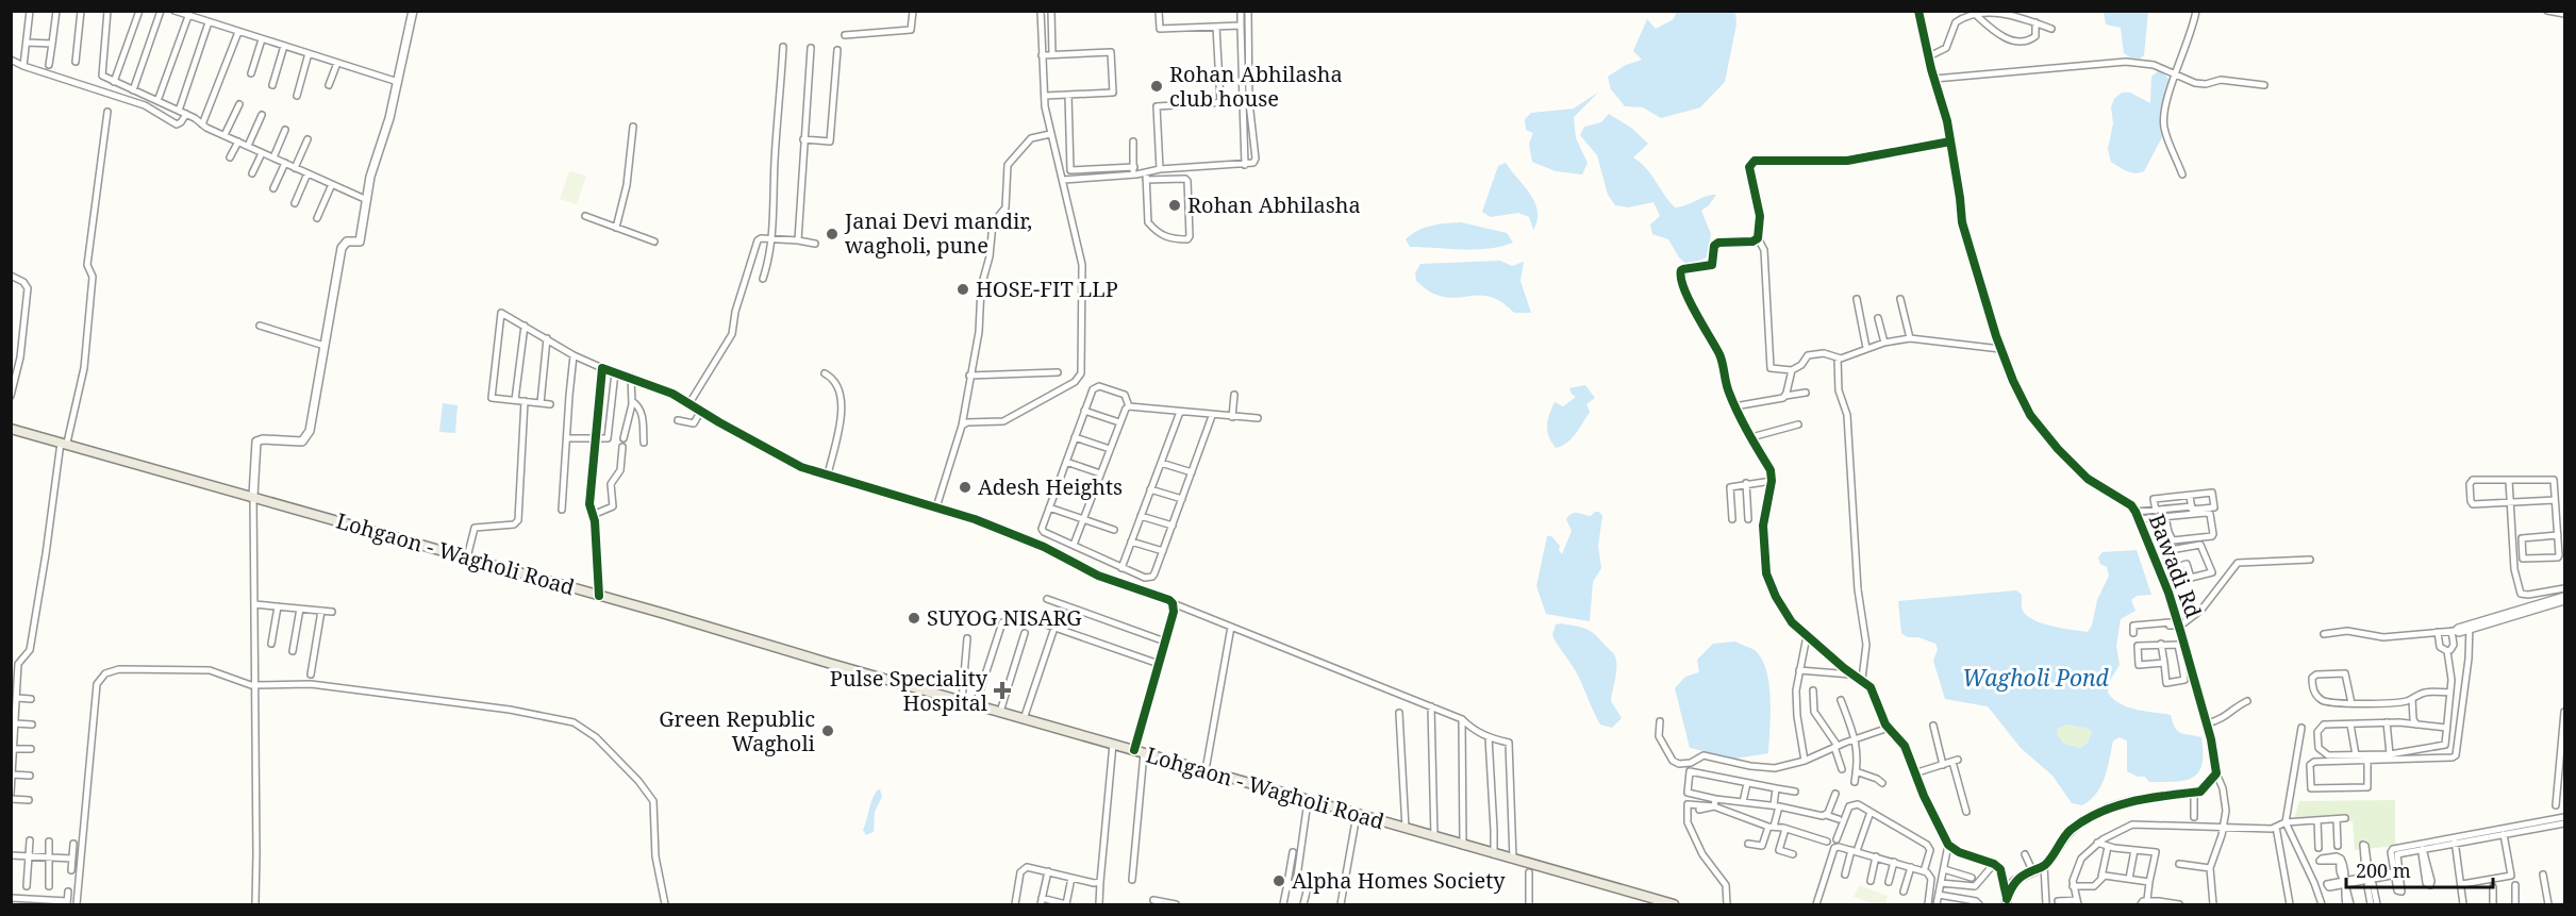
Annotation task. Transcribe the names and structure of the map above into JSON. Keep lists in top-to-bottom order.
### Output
{
  "streets": {
    "main road": ["Lohgaon - Wagholi Road"],
    "street": ["Bawadi Rd"]
  },
  "water": ["Wagholi Pond"],
  "places": {
    "other": [
      "Rohan Abhilasha club house",
      "Rohan Abhilasha",
      "Janai Devi mandir, wagholi, pune",
      "HOSE-FIT LLP",
      "Adesh Heights",
      "SUYOG NISARG",
      "Green Republic Wagholi",
      "Alpha Homes Society"
    ],
    "health": ["Pulse Speciality Hospital"]
  },
  "scale_bar": "200 m"
}
